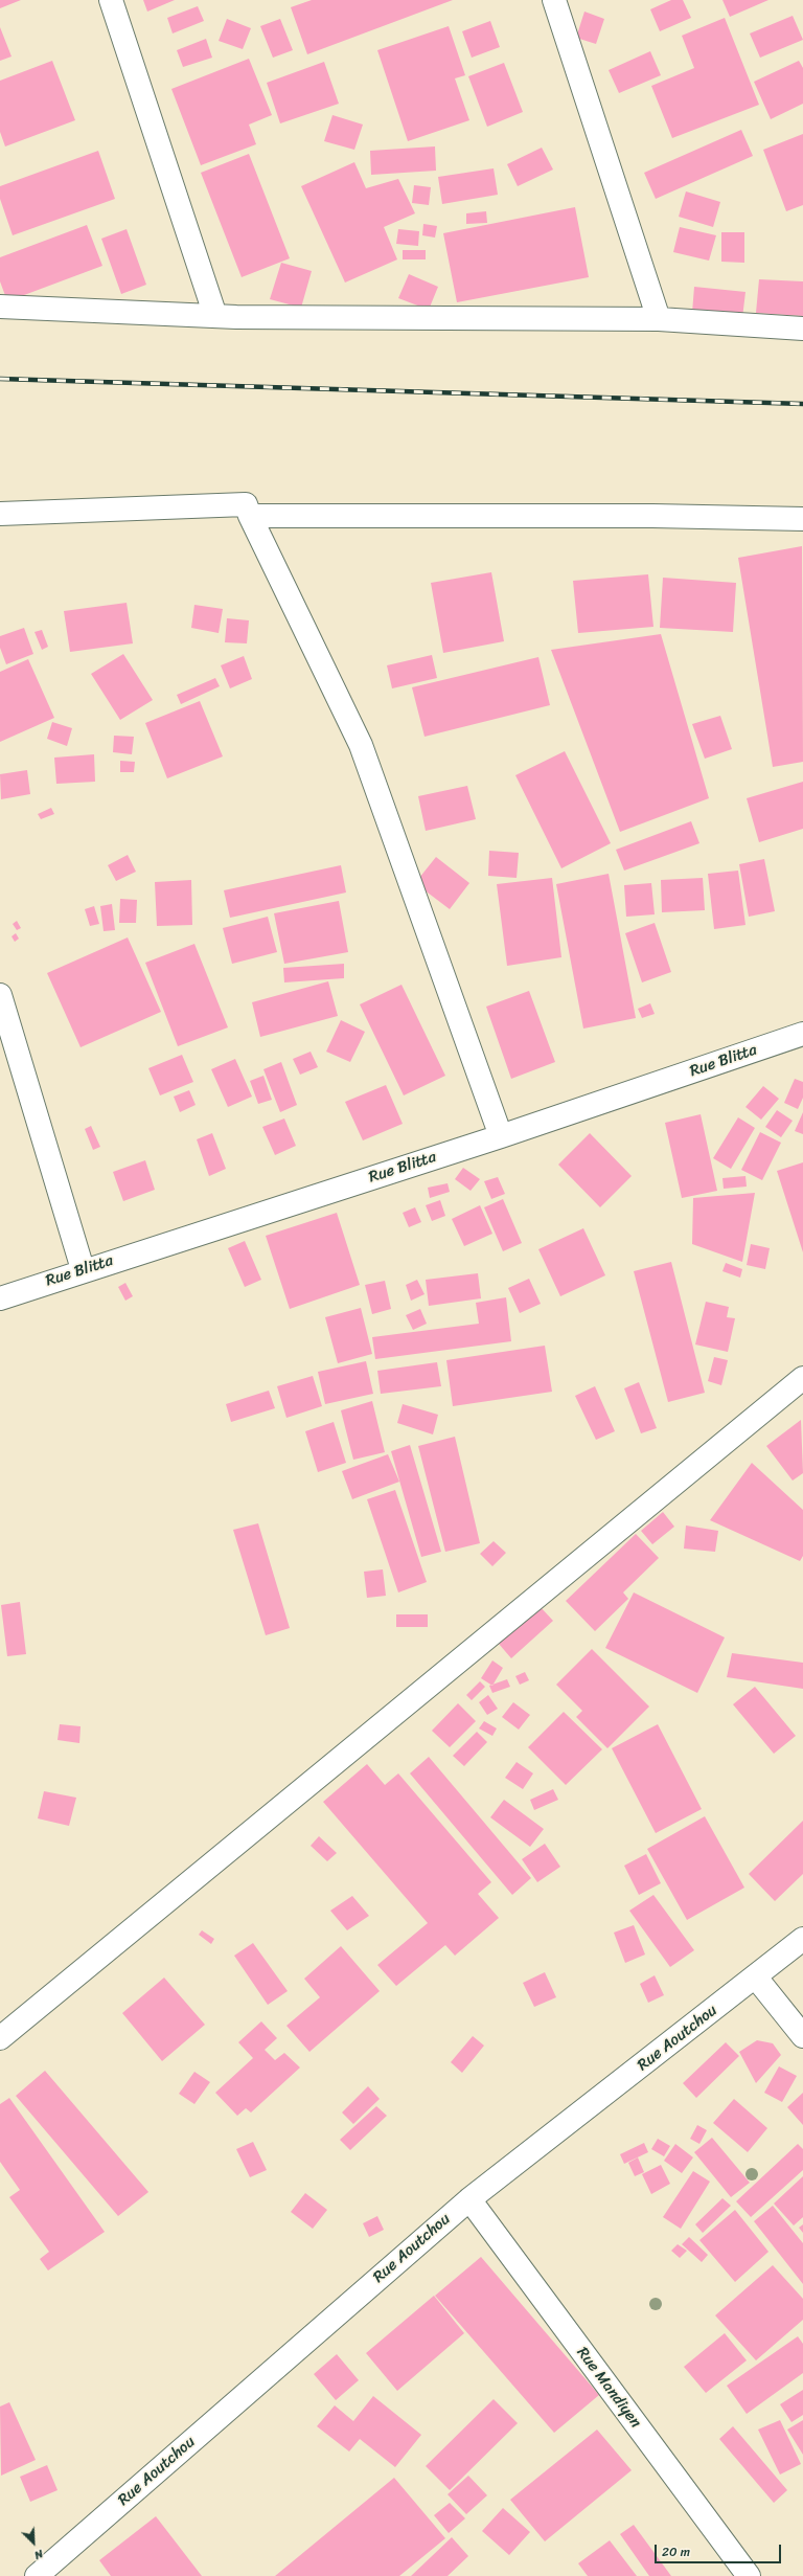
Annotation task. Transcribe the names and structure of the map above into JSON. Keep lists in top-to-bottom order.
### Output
{
  "streets": {
    "street": ["Rue Blitta", "Rue Aoutchou", "Rue Mandiyen"]
  },
  "crossings": [
    ["Rue Aoutchou", "Rue Mandiyen"]
  ],
  "scale_bar": "20 m",
  "north": "bottom right"
}
